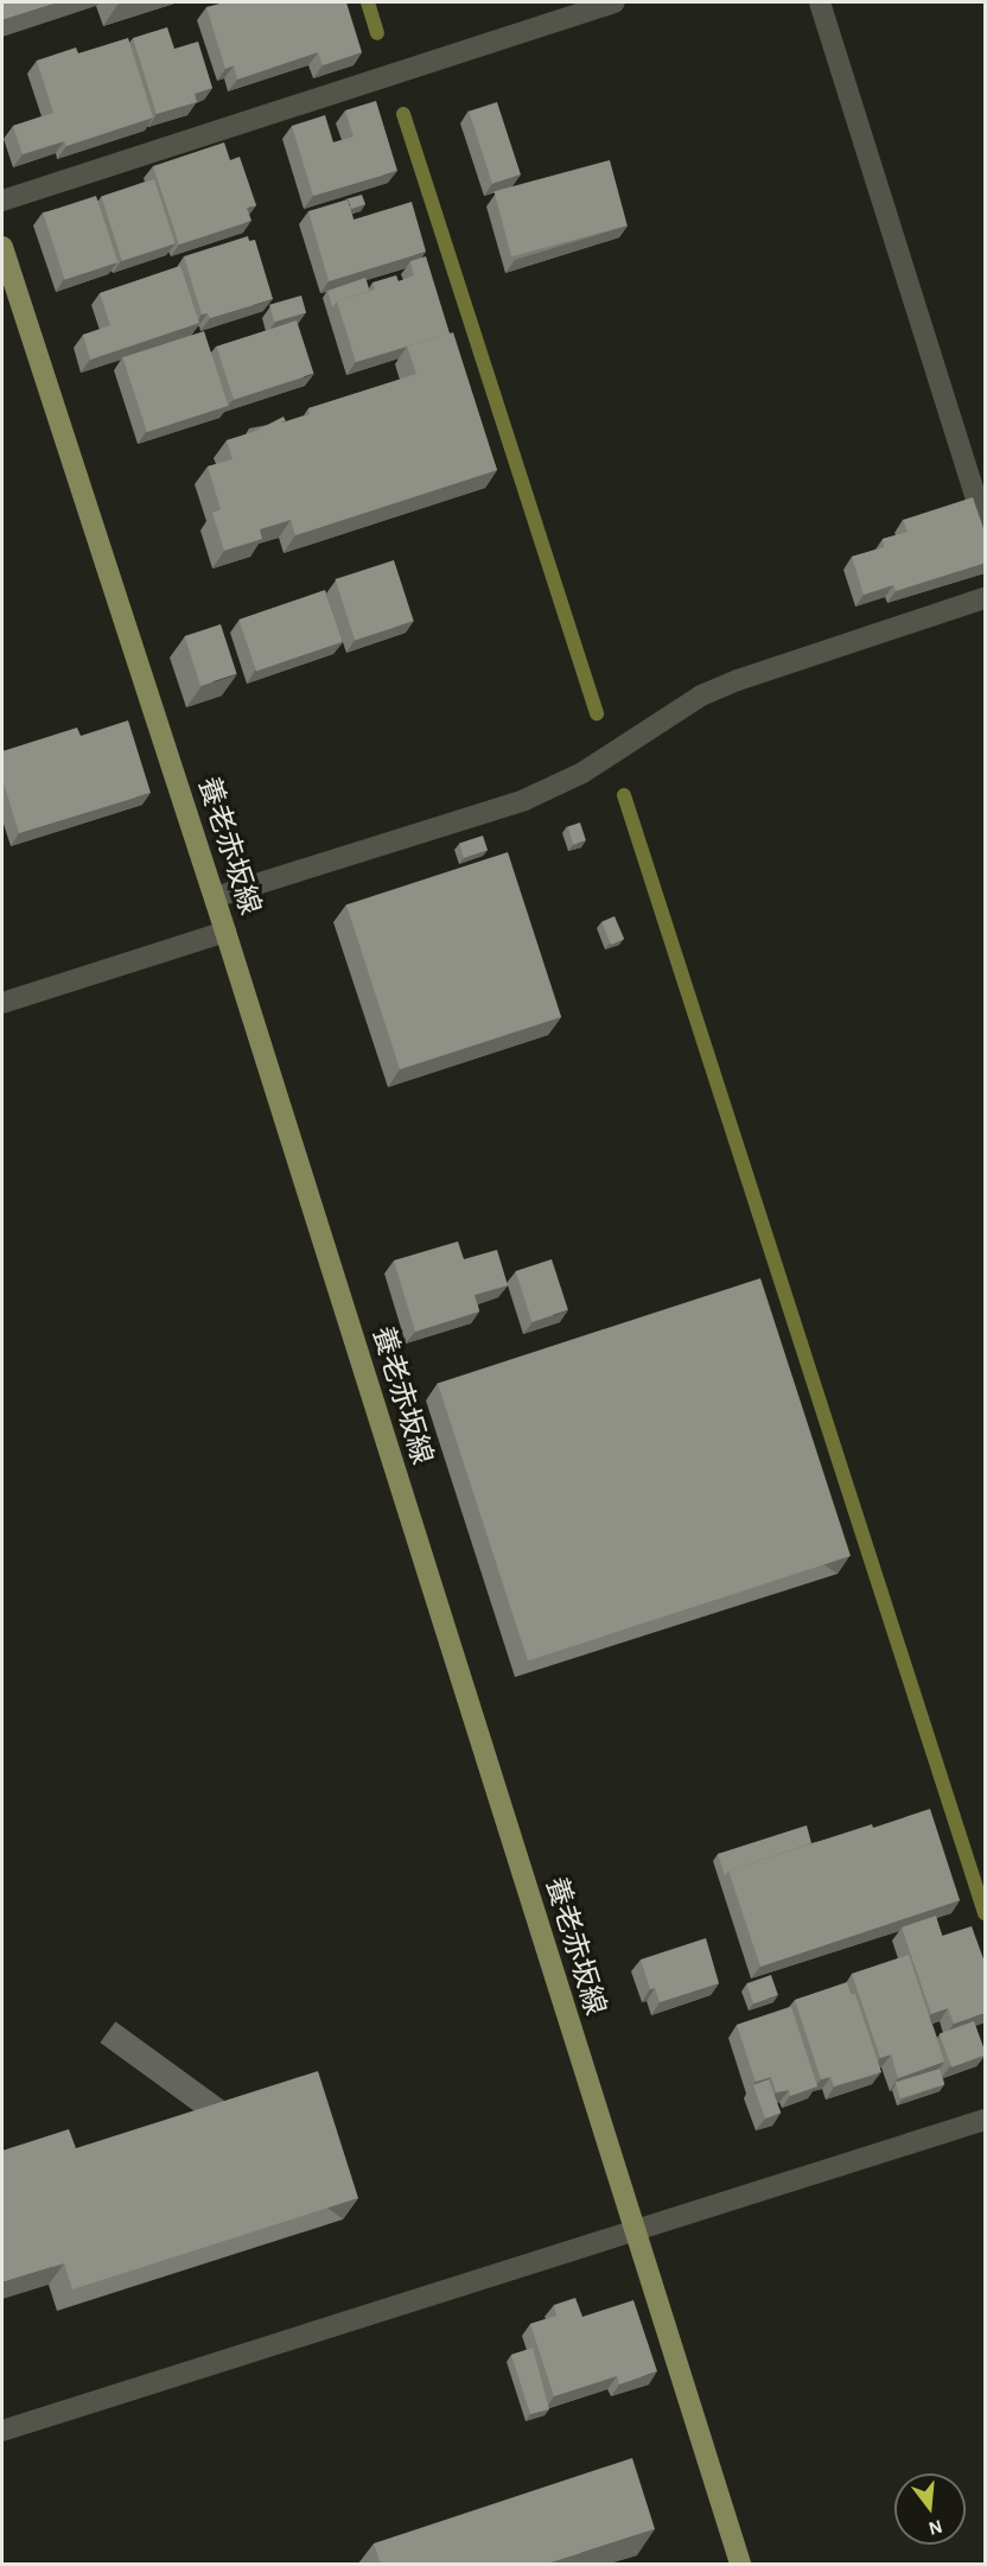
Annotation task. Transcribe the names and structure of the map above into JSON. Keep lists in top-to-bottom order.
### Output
{
  "streets": {
    "main road": ["養老赤坂線"]
  },
  "north": "bottom"
}
